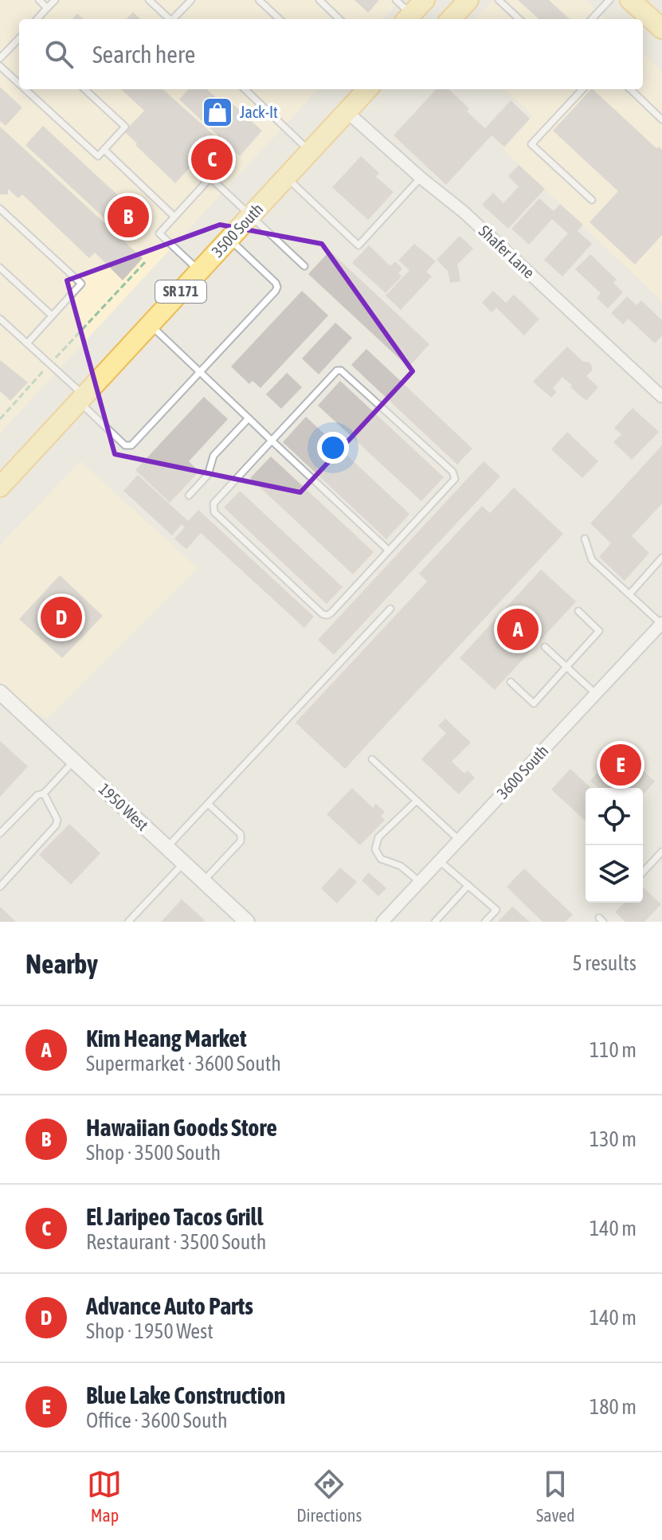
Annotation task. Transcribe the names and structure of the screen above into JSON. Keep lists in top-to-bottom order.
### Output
{
  "streets": {
    "main road": ["3500 South", "SR 171"],
    "street": ["Shafer Lane", "3600 South", "1950 West"]
  },
  "crossings": [
    ["3500 South", "Shafer Lane"]
  ],
  "places": {
    "shop": ["Jack-It"]
  },
  "page": {
    "search": "Search here",
    "pins": [
      "C",
      "B",
      "D",
      "A",
      "E"
    ],
    "heading": ["Nearby", "5 results"],
    "list": [
      {
        "mark": "A",
        "name": "Kim Heang Market",
        "note": "Supermarket · 3600 South",
        "value": "110 m"
      },
      {
        "mark": "B",
        "name": "Hawaiian Goods Store",
        "note": "Shop · 3500 South",
        "value": "130 m"
      },
      {
        "mark": "C",
        "name": "El Jaripeo Tacos Grill",
        "note": "Restaurant · 3500 South",
        "value": "140 m"
      },
      {
        "mark": "D",
        "name": "Advance Auto Parts",
        "note": "Shop · 1950 West",
        "value": "140 m"
      },
      {
        "mark": "E",
        "name": "Blue Lake Construction",
        "note": "Office · 3600 South",
        "value": "180 m"
      }
    ],
    "nav": ["Map", "Directions", "Saved"]
  }
}
